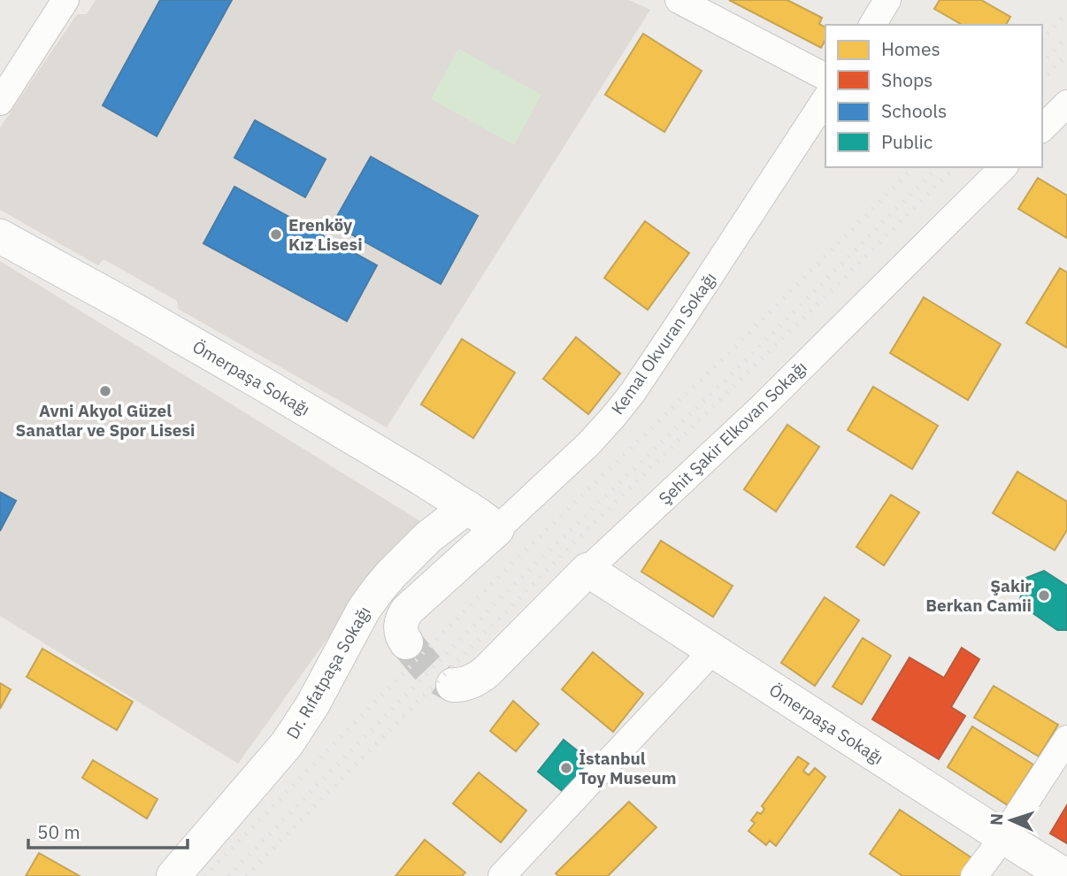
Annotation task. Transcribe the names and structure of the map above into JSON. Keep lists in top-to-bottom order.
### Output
{
  "streets": {
    "street": [
      "Kemal Okvuran Sokağı",
      "Ömerpaşa Sokağı",
      "Şehit Şakir Elkovan Sokağı",
      "Dr. Rıfatpaşa Sokağı"
    ]
  },
  "crossings": [
    ["Kemal Okvuran Sokağı", "Ömerpaşa Sokağı"],
    ["Ömerpaşa Sokağı", "Şehit Şakir Elkovan Sokağı"],
    ["Ömerpaşa Sokağı", "Dr. Rıfatpaşa Sokağı"]
  ],
  "places": [
    "Erenköy Kız Lisesi",
    "Avni Akyol Güzel Sanatlar ve Spor Lisesi",
    "Şakir Berkan Camii",
    "İstanbul Toy Museum"
  ],
  "legend": [
    "Homes",
    "Shops",
    "Schools",
    "Public"
  ],
  "scale_bar": "50 m",
  "north": "left"
}
